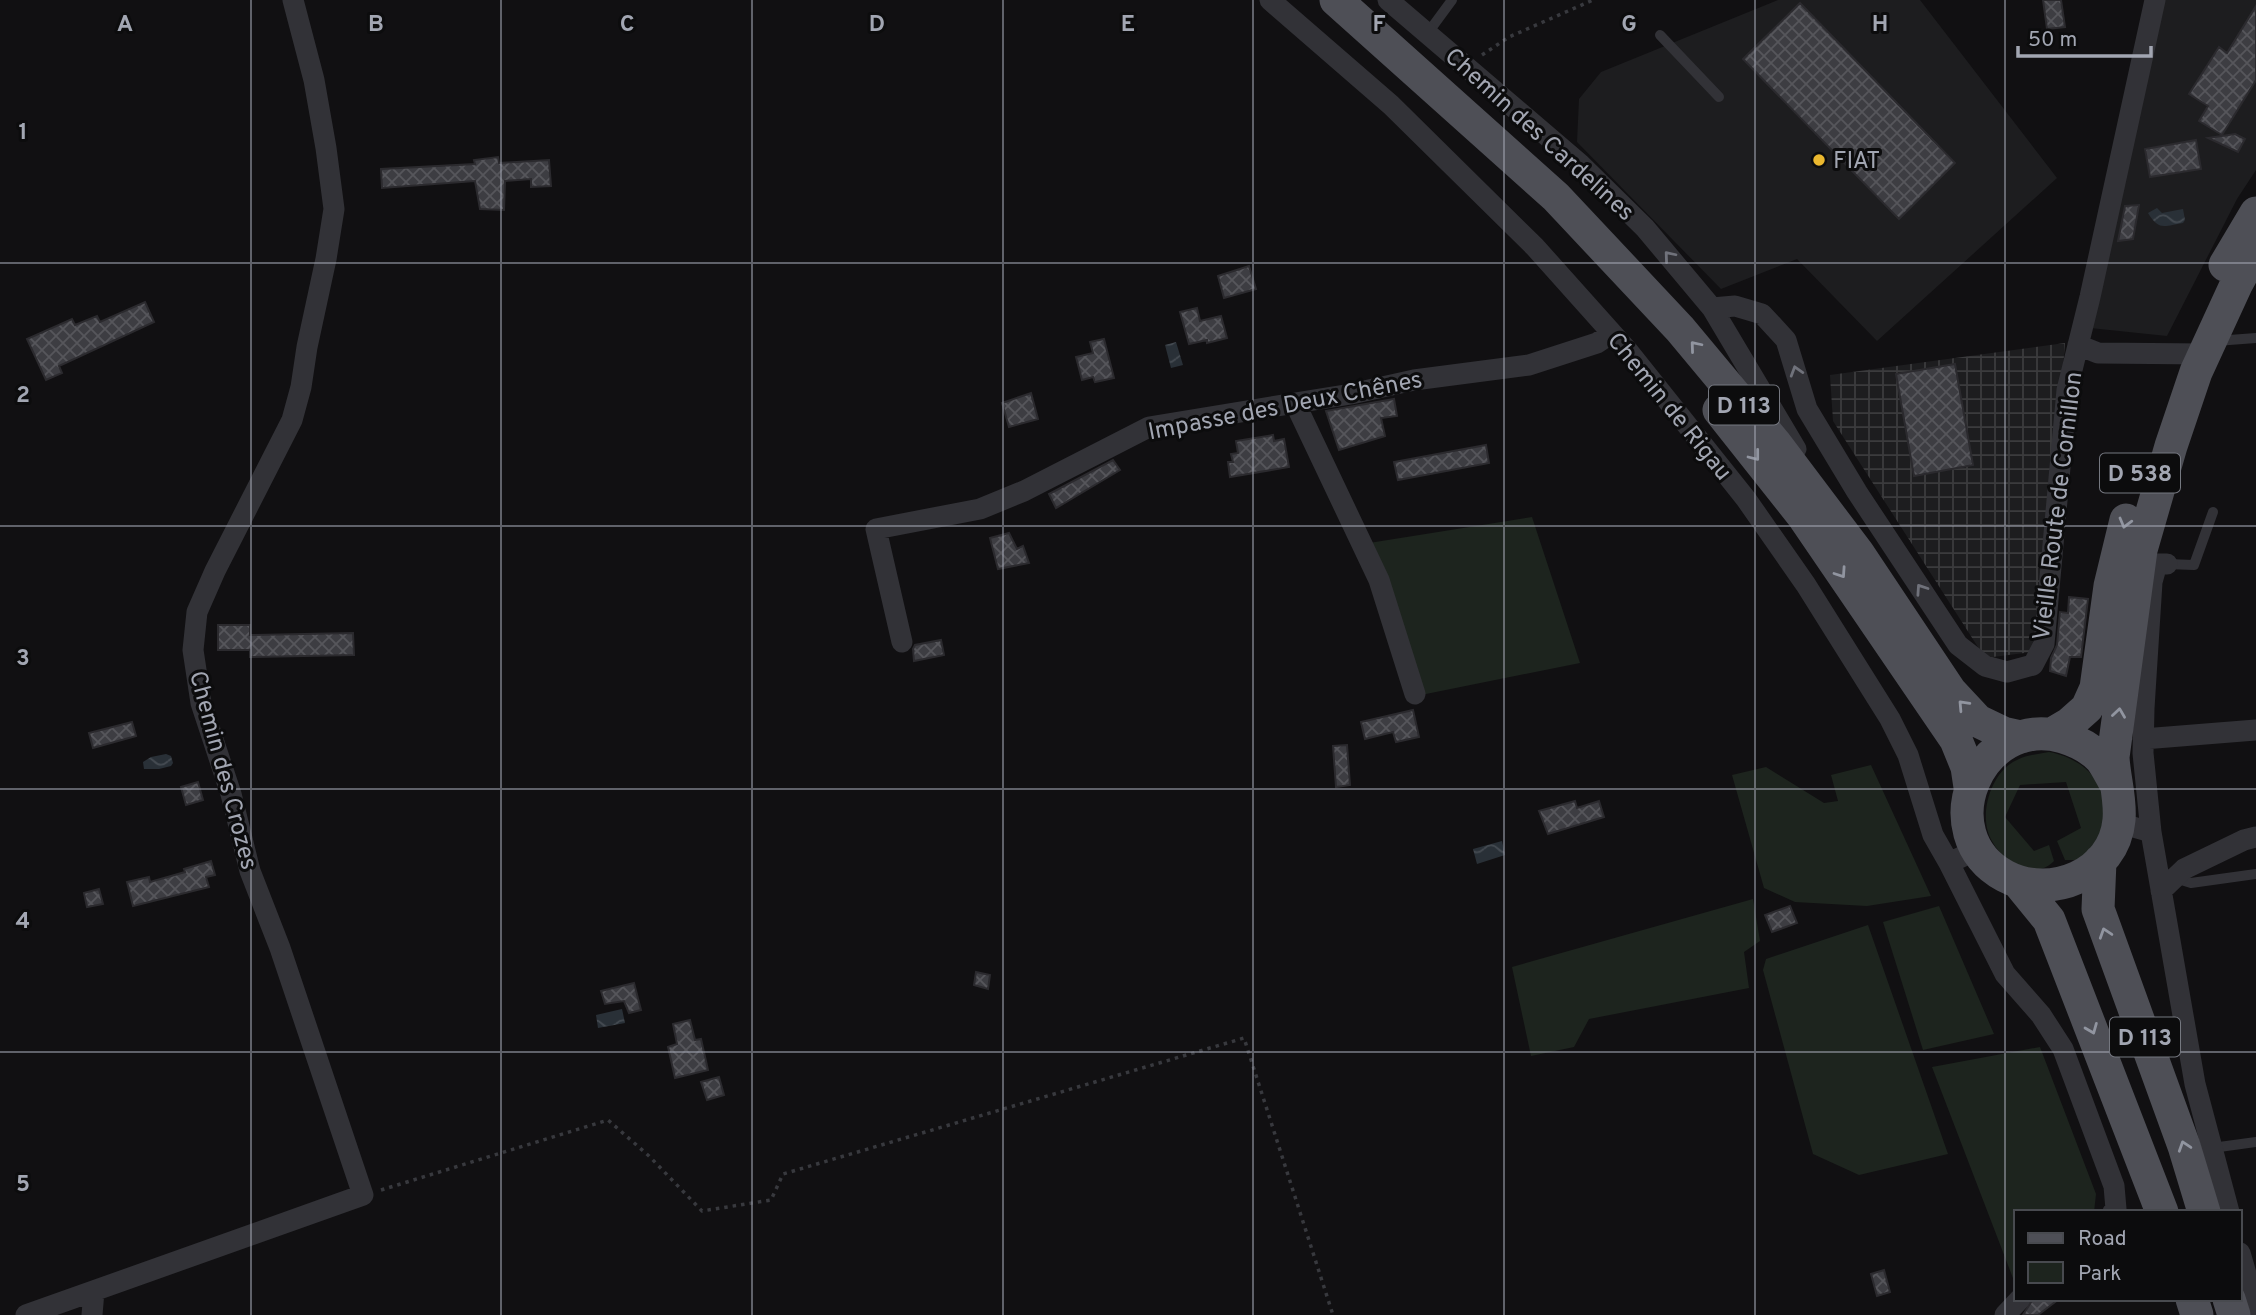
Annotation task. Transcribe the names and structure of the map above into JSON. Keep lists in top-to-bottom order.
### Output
{
  "streets": {
    "main road": ["D 113", "D 538"],
    "street": [
      "Chemin des Cardelines",
      "Impasse des Deux Chênes",
      "Chemin de Rigau",
      "Vieille Route de Cornillon",
      "Chemin des Crozes"
    ]
  },
  "crossings": [
    ["Chemin des Cardelines", "D 113"],
    ["Chemin des Cardelines", "Vieille Route de Cornillon"],
    ["Impasse des Deux Chênes", "Chemin de Rigau"],
    ["D 113", "Chemin de Rigau"],
    ["D 113", "D 538"],
    ["Chemin de Rigau", "D 538"]
  ],
  "one_way": ["Chemin des Cardelines"],
  "places": ["FIAT"],
  "legend": ["Road", "Park"],
  "scale_bar": "50 m",
  "grid": {
    "columns": [
      "A",
      "B",
      "C",
      "D",
      "E",
      "F",
      "G",
      "H"
    ],
    "rows": [
      "1",
      "2",
      "3",
      "4",
      "5"
    ]
  }
}
